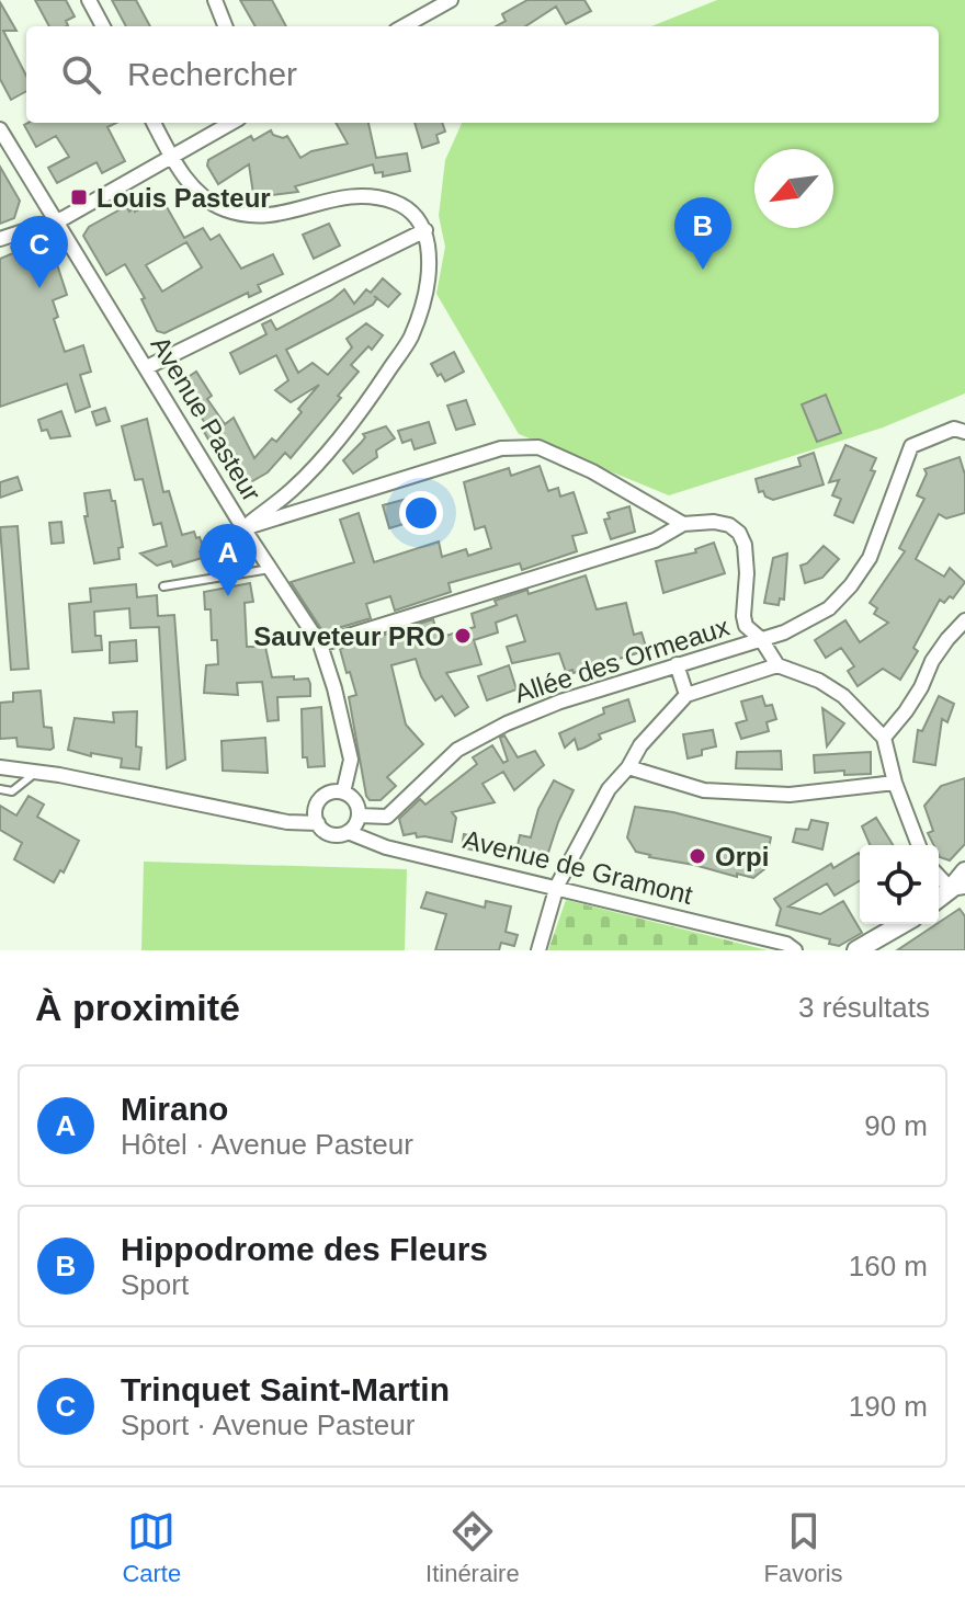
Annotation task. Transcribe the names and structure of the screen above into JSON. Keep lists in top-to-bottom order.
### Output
{
  "streets": {
    "street": ["Avenue Pasteur", "Allée des Ormeaux", "Avenue de Gramont"]
  },
  "crossings": [
    ["Avenue Pasteur", "Allée des Ormeaux"],
    ["Avenue Pasteur", "Avenue de Gramont"]
  ],
  "places": {
    "transit": ["Louis Pasteur"],
    "other": ["Sauveteur PRO", "Orpi"]
  },
  "north": "bottom left",
  "page": {
    "search": "Rechercher",
    "pins": ["B", "C", "A"],
    "heading": ["À proximité", "3 résultats"],
    "list": [
      {
        "mark": "A",
        "name": "Mirano",
        "note": "Hôtel · Avenue Pasteur",
        "value": "90 m"
      },
      {
        "mark": "B",
        "name": "Hippodrome des Fleurs",
        "note": "Sport",
        "value": "160 m"
      },
      {
        "mark": "C",
        "name": "Trinquet Saint-Martin",
        "note": "Sport · Avenue Pasteur",
        "value": "190 m"
      }
    ],
    "nav": ["Carte", "Itinéraire", "Favoris"]
  }
}
